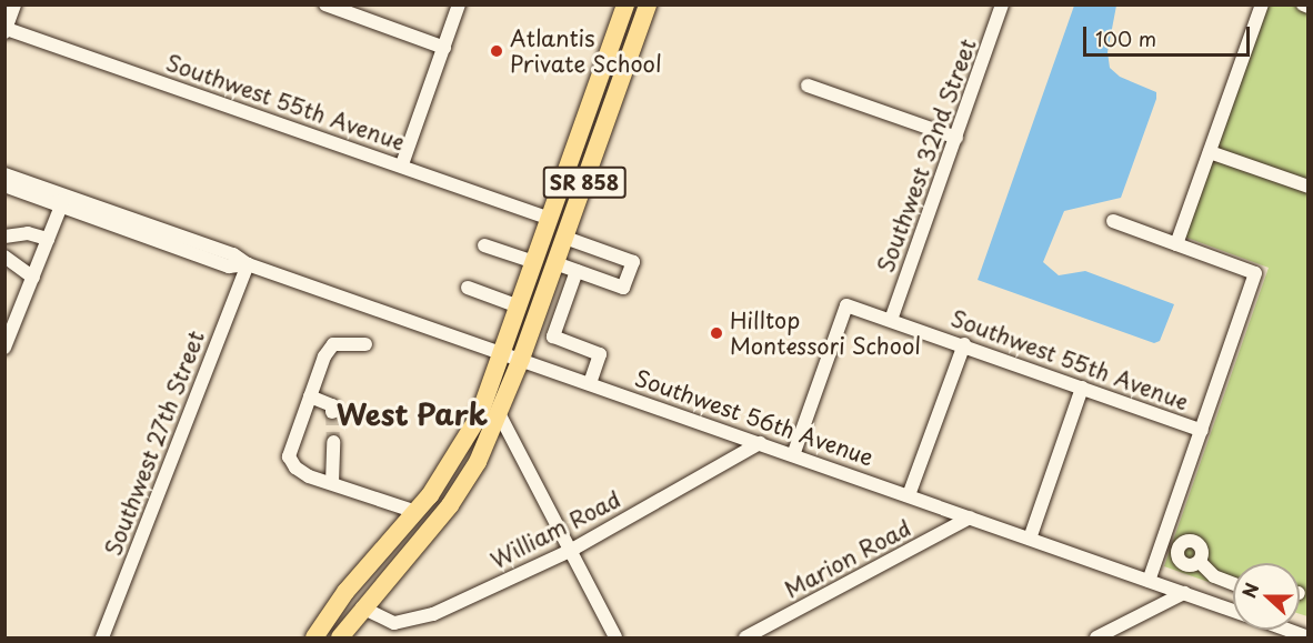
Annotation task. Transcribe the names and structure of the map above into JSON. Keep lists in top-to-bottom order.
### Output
{
  "streets": {
    "main road": ["SR 858"],
    "street": [
      "Southwest 55th Avenue",
      "Southwest 32nd Street",
      "Southwest 56th Avenue",
      "Southwest 27th Street",
      "William Road",
      "Marion Road"
    ]
  },
  "crossings": [
    ["Southwest 55th Avenue", "Southwest 32nd Street"],
    ["Southwest 55th Avenue", "SR 858"],
    ["Southwest 55th Avenue", "Southwest 56th Avenue"],
    ["SR 858", "Southwest 56th Avenue"],
    ["SR 858", "William Road"],
    ["Southwest 56th Avenue", "Southwest 27th Street"],
    ["Southwest 56th Avenue", "William Road"],
    ["Southwest 56th Avenue", "Marion Road"]
  ],
  "districts": ["West Park"],
  "places": ["Atlantis Private School", "Hilltop Montessori School"],
  "scale_bar": "100 m",
  "north": "left"
}
